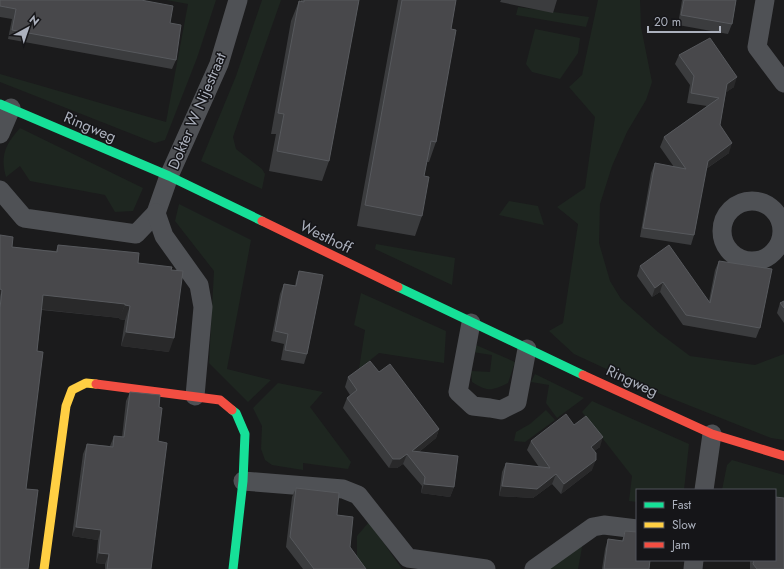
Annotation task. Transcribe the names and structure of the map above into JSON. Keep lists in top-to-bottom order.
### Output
{
  "streets": {
    "street": ["Dokter W Nijestraat", "Ringweg", "Westhoff"]
  },
  "crossings": [
    ["Dokter W Nijestraat", "Ringweg"],
    ["Dokter W Nijestraat", "Westhoff"],
    ["Ringweg", "Westhoff"]
  ],
  "legend": ["Fast", "Slow", "Jam"],
  "scale_bar": "20 m",
  "north": "top right"
}
